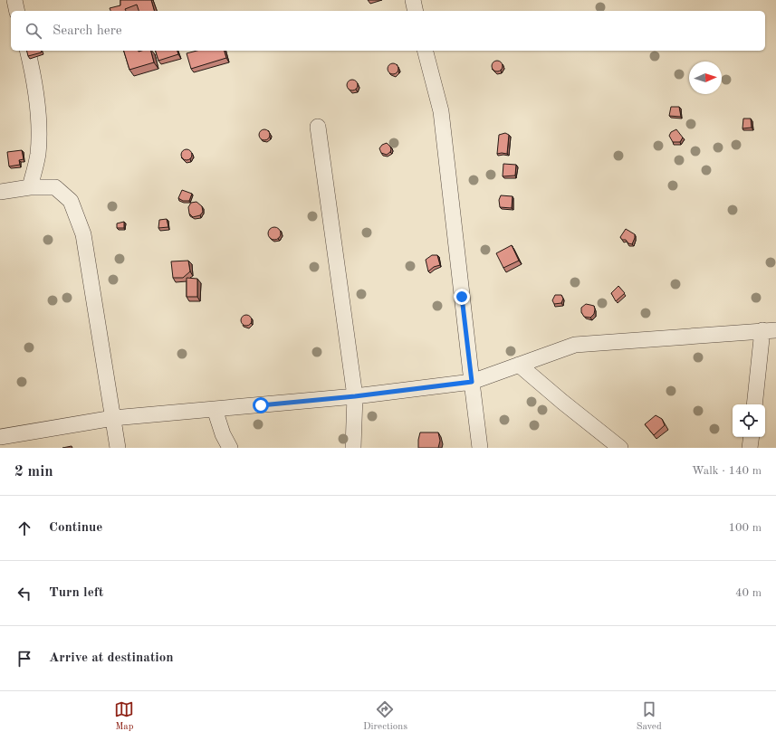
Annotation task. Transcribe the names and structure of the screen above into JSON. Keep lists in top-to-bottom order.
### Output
{
  "north": "right",
  "page": {
    "search": "Search here",
    "heading": ["2 min", "Walk · 140 m"],
    "list": [
      ["Continue", "100 m"],
      ["Turn left", "40 m"],
      "Arrive at destination"
    ],
    "nav": ["Map", "Directions", "Saved"]
  }
}
